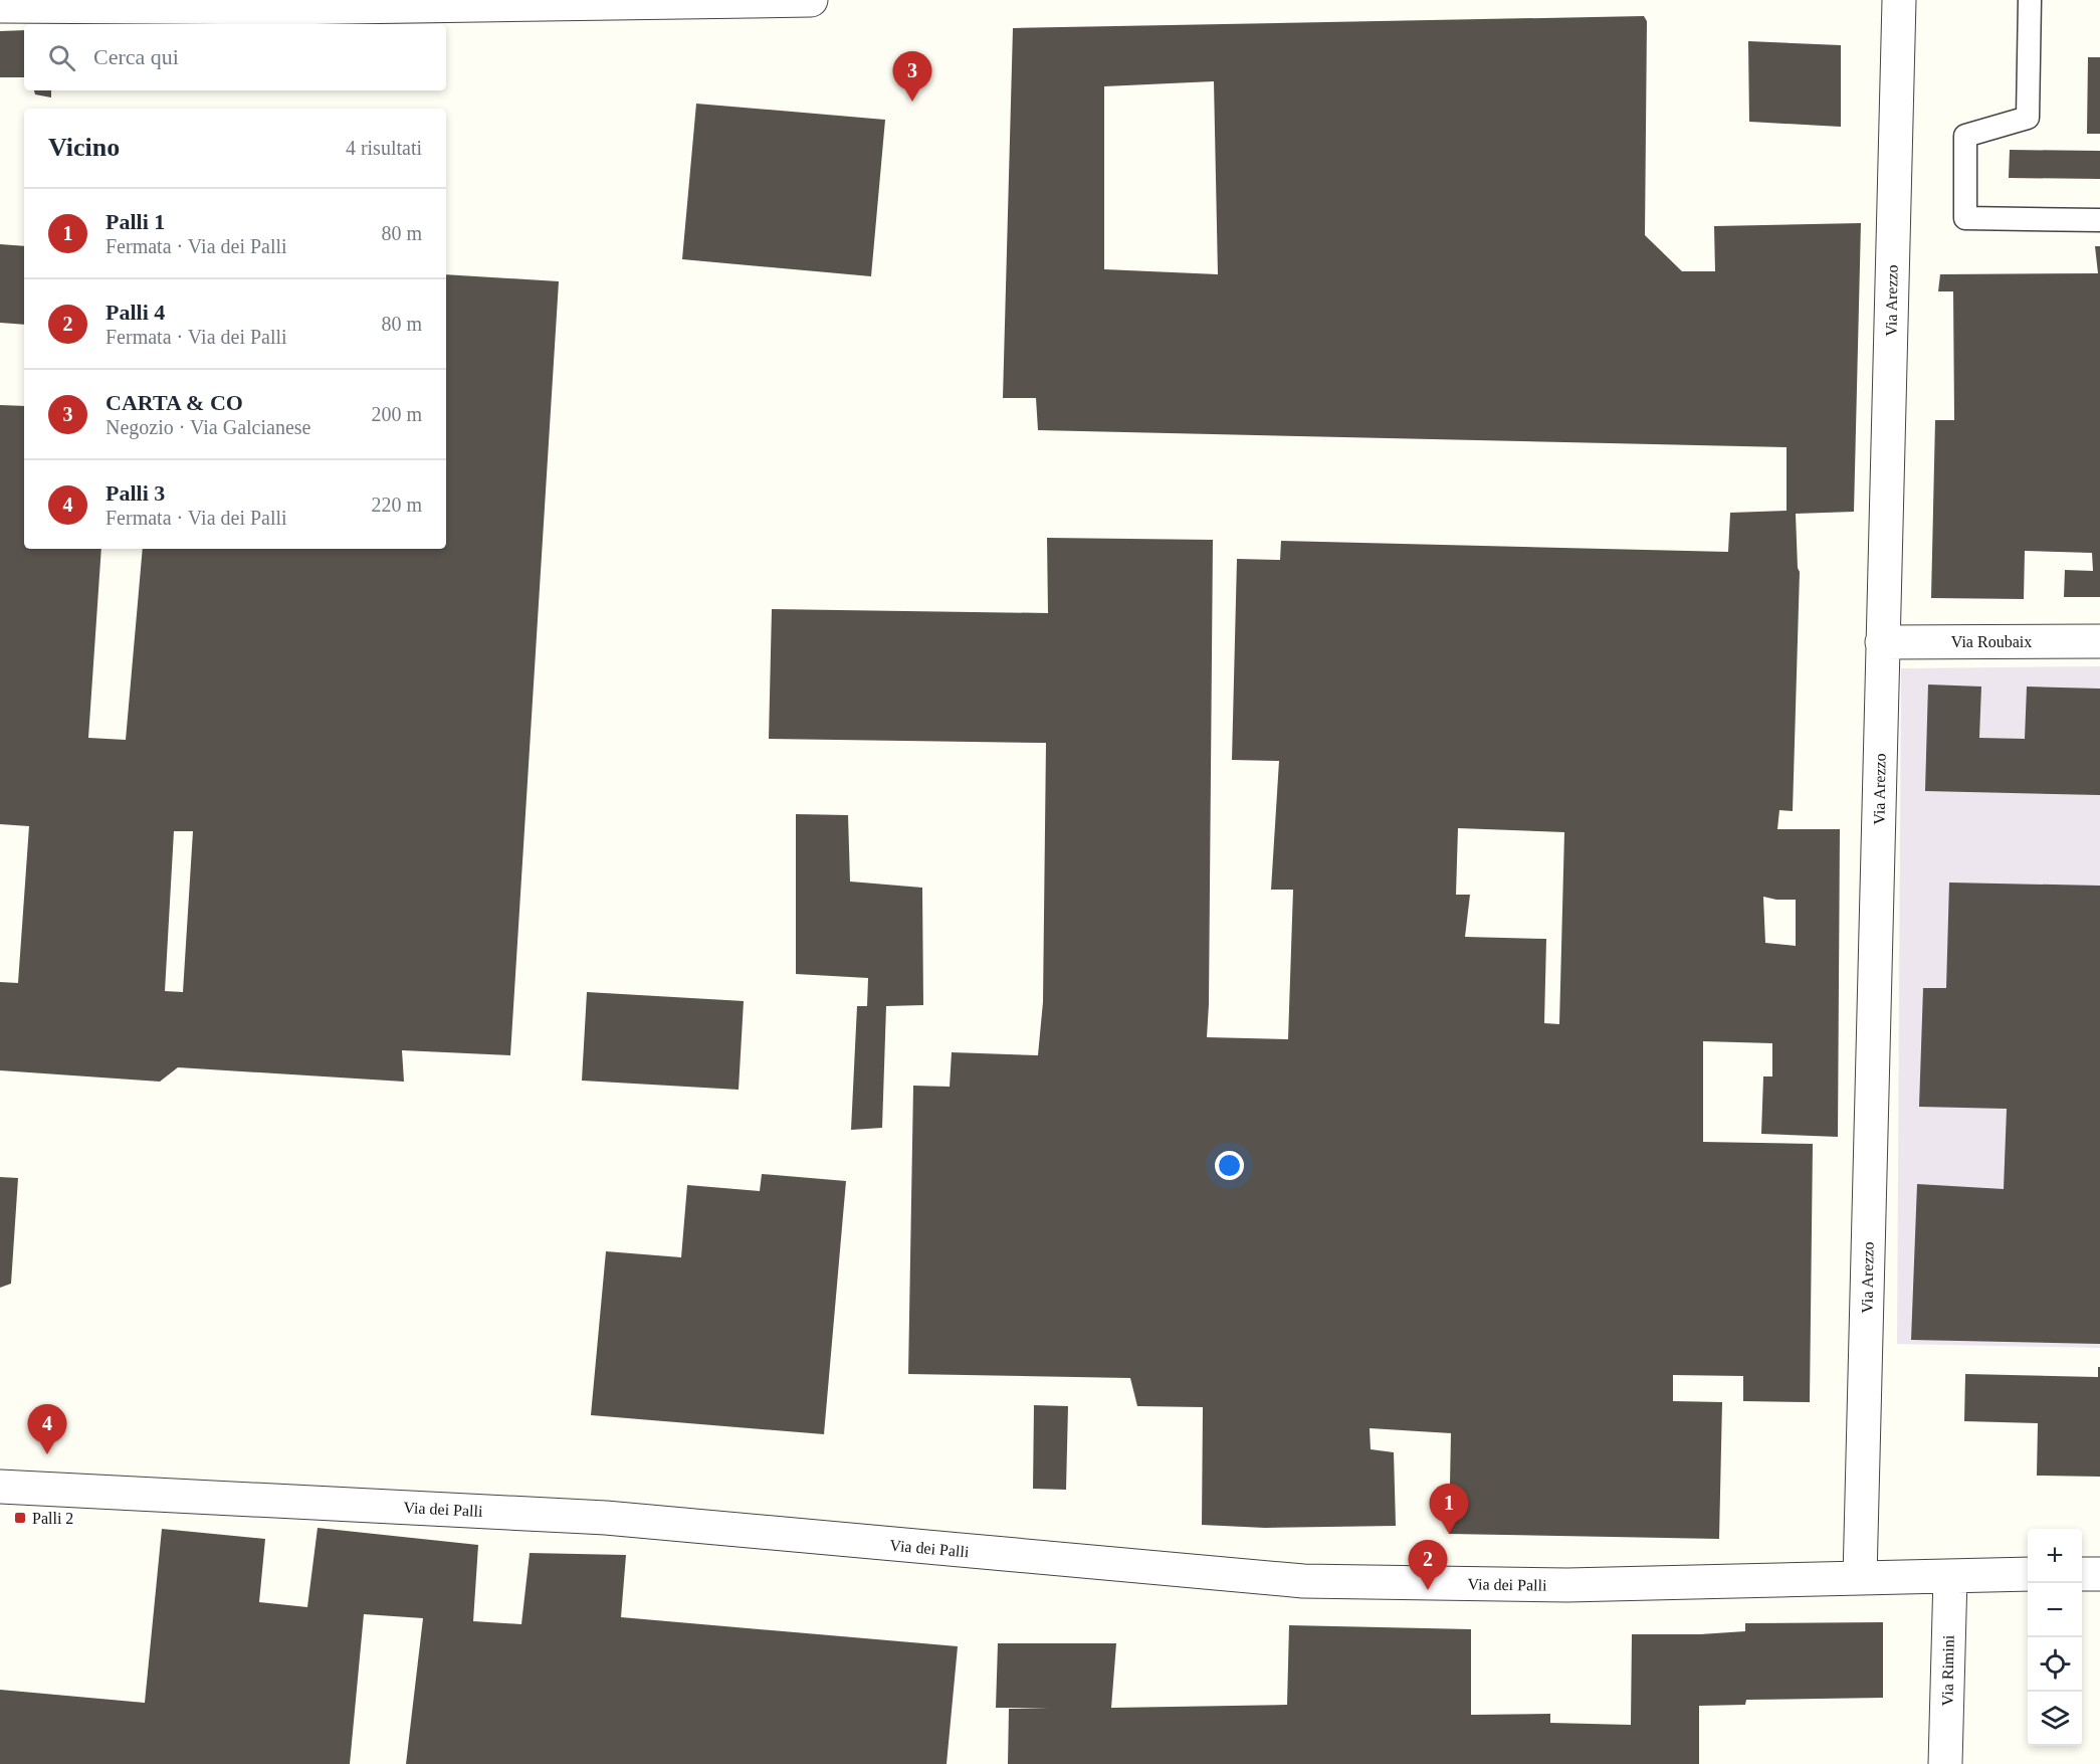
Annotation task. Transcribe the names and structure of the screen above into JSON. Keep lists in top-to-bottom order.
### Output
{
  "streets": {
    "street": [
      "Via Arezzo",
      "Via Roubaix",
      "Via dei Palli",
      "Via Rimini"
    ]
  },
  "crossings": [
    ["Via Arezzo", "Via Roubaix"],
    ["Via Arezzo", "Via dei Palli"],
    ["Via dei Palli", "Via Rimini"]
  ],
  "places": {
    "transit": ["Palli 2"]
  },
  "page": {
    "search": "Cerca qui",
    "pins": [
      "3",
      "4",
      "1",
      "2"
    ],
    "heading": ["Vicino", "4 risultati"],
    "list": [
      {
        "mark": "1",
        "name": "Palli 1",
        "note": "Fermata · Via dei Palli",
        "value": "80 m"
      },
      {
        "mark": "2",
        "name": "Palli 4",
        "note": "Fermata · Via dei Palli",
        "value": "80 m"
      },
      {
        "mark": "3",
        "name": "CARTA & CO",
        "note": "Negozio · Via Galcianese",
        "value": "200 m"
      },
      {
        "mark": "4",
        "name": "Palli 3",
        "note": "Fermata · Via dei Palli",
        "value": "220 m"
      }
    ],
    "map_buttons": ["+", "−"]
  }
}
